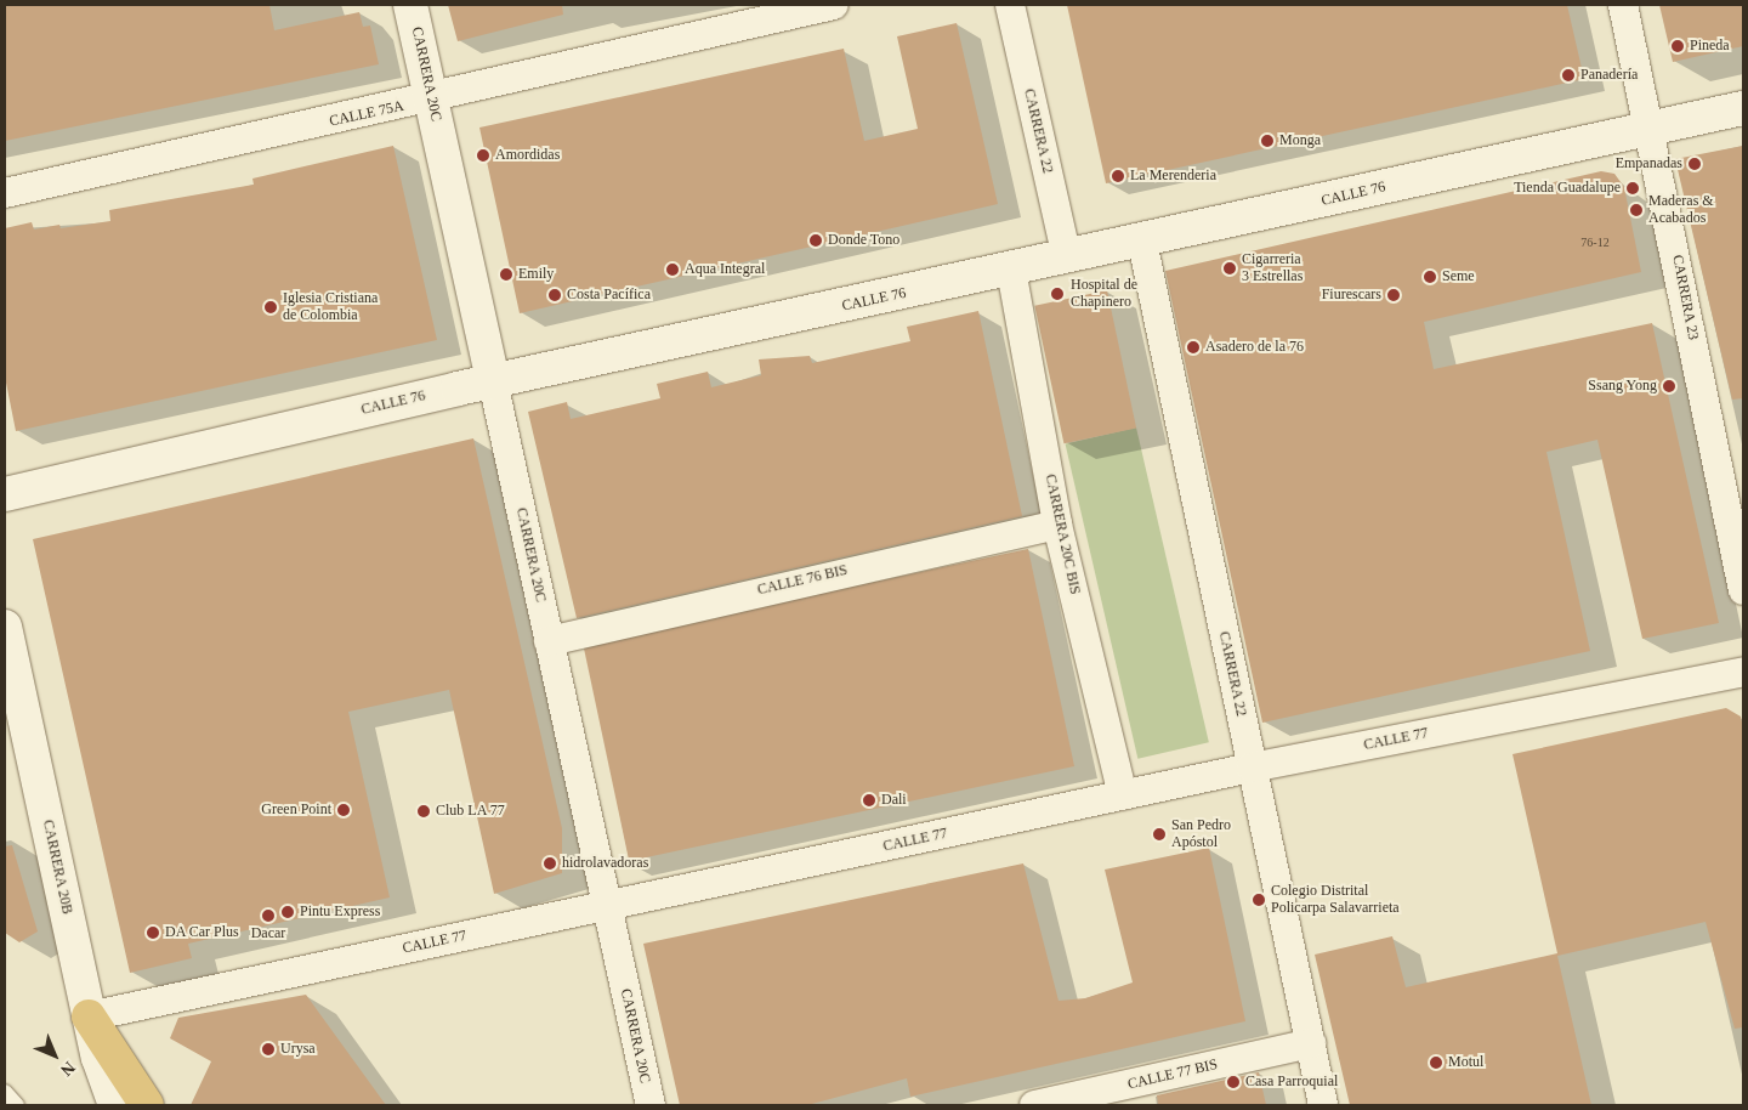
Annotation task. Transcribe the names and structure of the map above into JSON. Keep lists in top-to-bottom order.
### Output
{
  "streets": {
    "main road": ["CARRERA 20C", "CALLE 76", "CARRERA 20B"],
    "street": [
      "CALLE 75A",
      "CARRERA 22",
      "CARRERA 23",
      "CARRERA 20C BIS",
      "CALLE 76 BIS",
      "CALLE 77",
      "CALLE 77 BIS"
    ]
  },
  "crossings": [
    ["CARRERA 20C", "CALLE 75A"],
    ["CARRERA 20C", "CALLE 76"],
    ["CARRERA 20C", "CALLE 76 BIS"],
    ["CARRERA 20C", "CALLE 77"],
    ["CARRERA 22", "CALLE 76"],
    ["CARRERA 22", "CALLE 77"],
    ["CARRERA 22", "CALLE 77 BIS"],
    ["CALLE 76", "CARRERA 23"],
    ["CALLE 76", "CARRERA 20C BIS"],
    ["CARRERA 20C BIS", "CALLE 76 BIS"],
    ["CARRERA 20C BIS", "CALLE 77"],
    ["CALLE 77", "CARRERA 20B"]
  ],
  "places": [
    "Pineda",
    "Panadería",
    "Monga",
    "Amordidas",
    "Empanadas",
    "La Merenderia",
    "Tienda Guadalupe",
    "Maderas & Acabados",
    "Donde Tono",
    "Cigarreria 3 Estrellas",
    "Aqua Integral",
    "Emily",
    "Seme",
    "Hospital de Chapinero",
    "Costa Pacífica",
    "Fiurescars",
    "Iglesia Cristiana de Colombia",
    "Asadero de la 76",
    "Ssang Yong",
    "Dali",
    "Green Point",
    "Club LA 77",
    "San Pedro Apóstol",
    "hidrolavadoras",
    "Colegio Distrital Policarpa Salavarrieta",
    "Pintu Express",
    "Dacar",
    "DA Car Plus",
    "Urysa",
    "Motul",
    "Casa Parroquial"
  ],
  "house_numbers": ["76-12"],
  "north": "bottom right"
}
